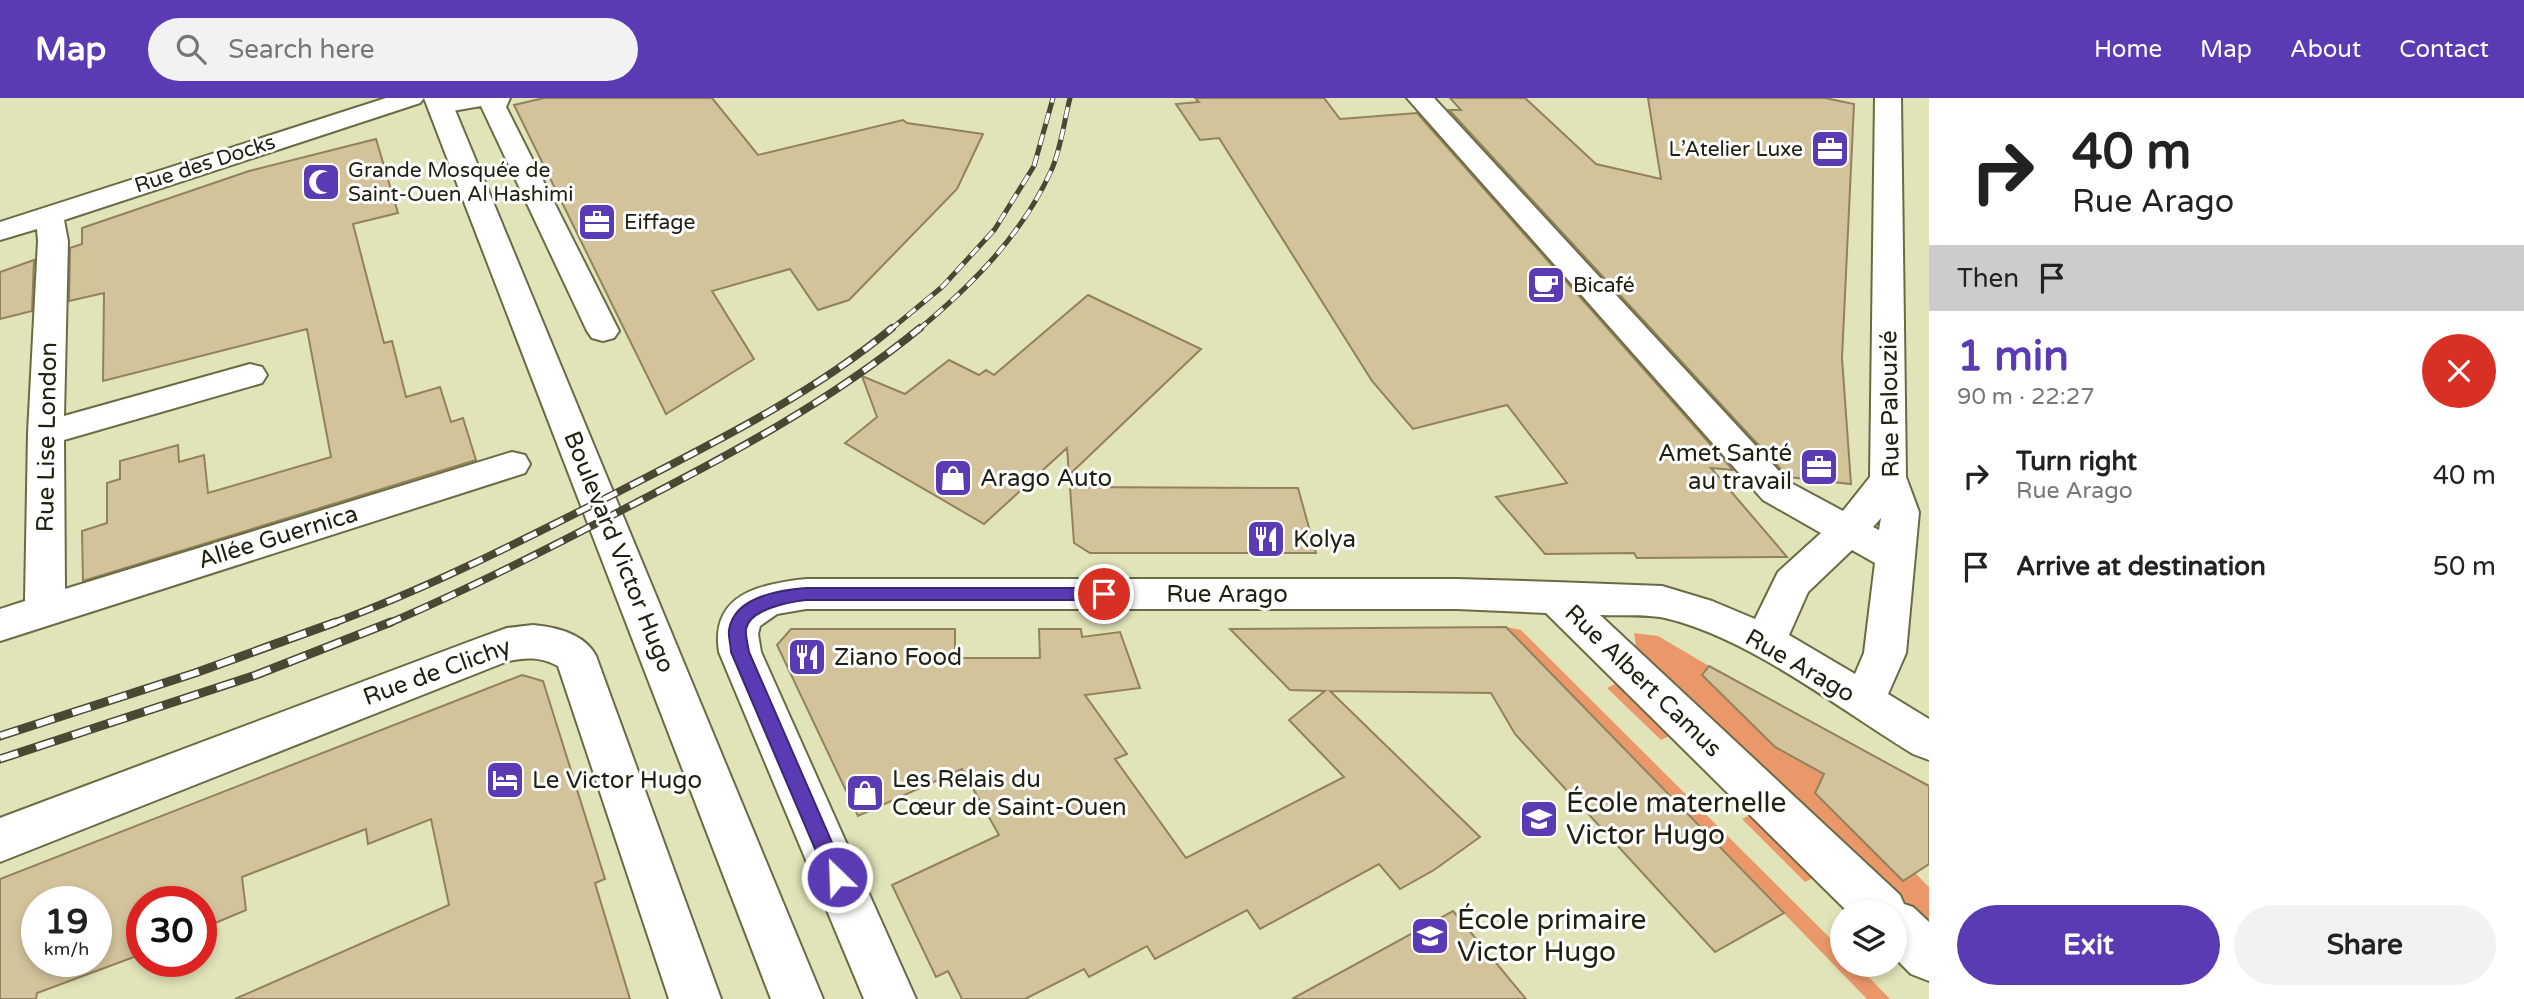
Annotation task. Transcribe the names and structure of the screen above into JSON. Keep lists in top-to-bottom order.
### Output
{
  "streets": {
    "street": [
      "Rue des Docks",
      "Rue Palouzié",
      "Rue Lise London",
      "Allée Guernica",
      "Boulevard Victor Hugo",
      "Rue Arago",
      "Rue de Clichy",
      "Rue Albert Camus"
    ]
  },
  "crossings": [
    ["Rue des Docks", "Rue Lise London"],
    ["Rue des Docks", "Boulevard Victor Hugo"],
    ["Rue Palouzié", "Rue Arago"],
    ["Rue Lise London", "Allée Guernica"],
    ["Rue Arago", "Rue Albert Camus"]
  ],
  "places": {
    "office": ["L’Atelier Luxe", "Eiffage", "Amet Santé au travail"],
    "mosque": ["Grande Mosquée de Saint-Ouen Al Hashimi"],
    "cafe": ["Bicafé"],
    "shop": ["Arago Auto", "Les Relais du Cœur de Saint-Ouen"],
    "restaurant": ["Kolya", "Ziano Food"],
    "hotel": ["Le Victor Hugo"],
    "school or university": ["École maternelle Victor Hugo", "École primaire Victor Hugo"]
  },
  "page": {
    "header": "Map",
    "search": "Search here",
    "nav": [
      "Home",
      "Map",
      "About",
      "Contact"
    ],
    "turn": ["40 m", "Rue Arago"],
    "then": "Then",
    "heading": ["1 min", "90 m · 22:27"],
    "list": [
      {
        "name": "Turn right",
        "note": "Rue Arago",
        "value": "40 m"
      },
      {
        "name": "Arrive at destination",
        "value": "50 m"
      }
    ],
    "speed": "19 km/h",
    "limit": "30",
    "buttons": ["Exit", "Share"]
  }
}
